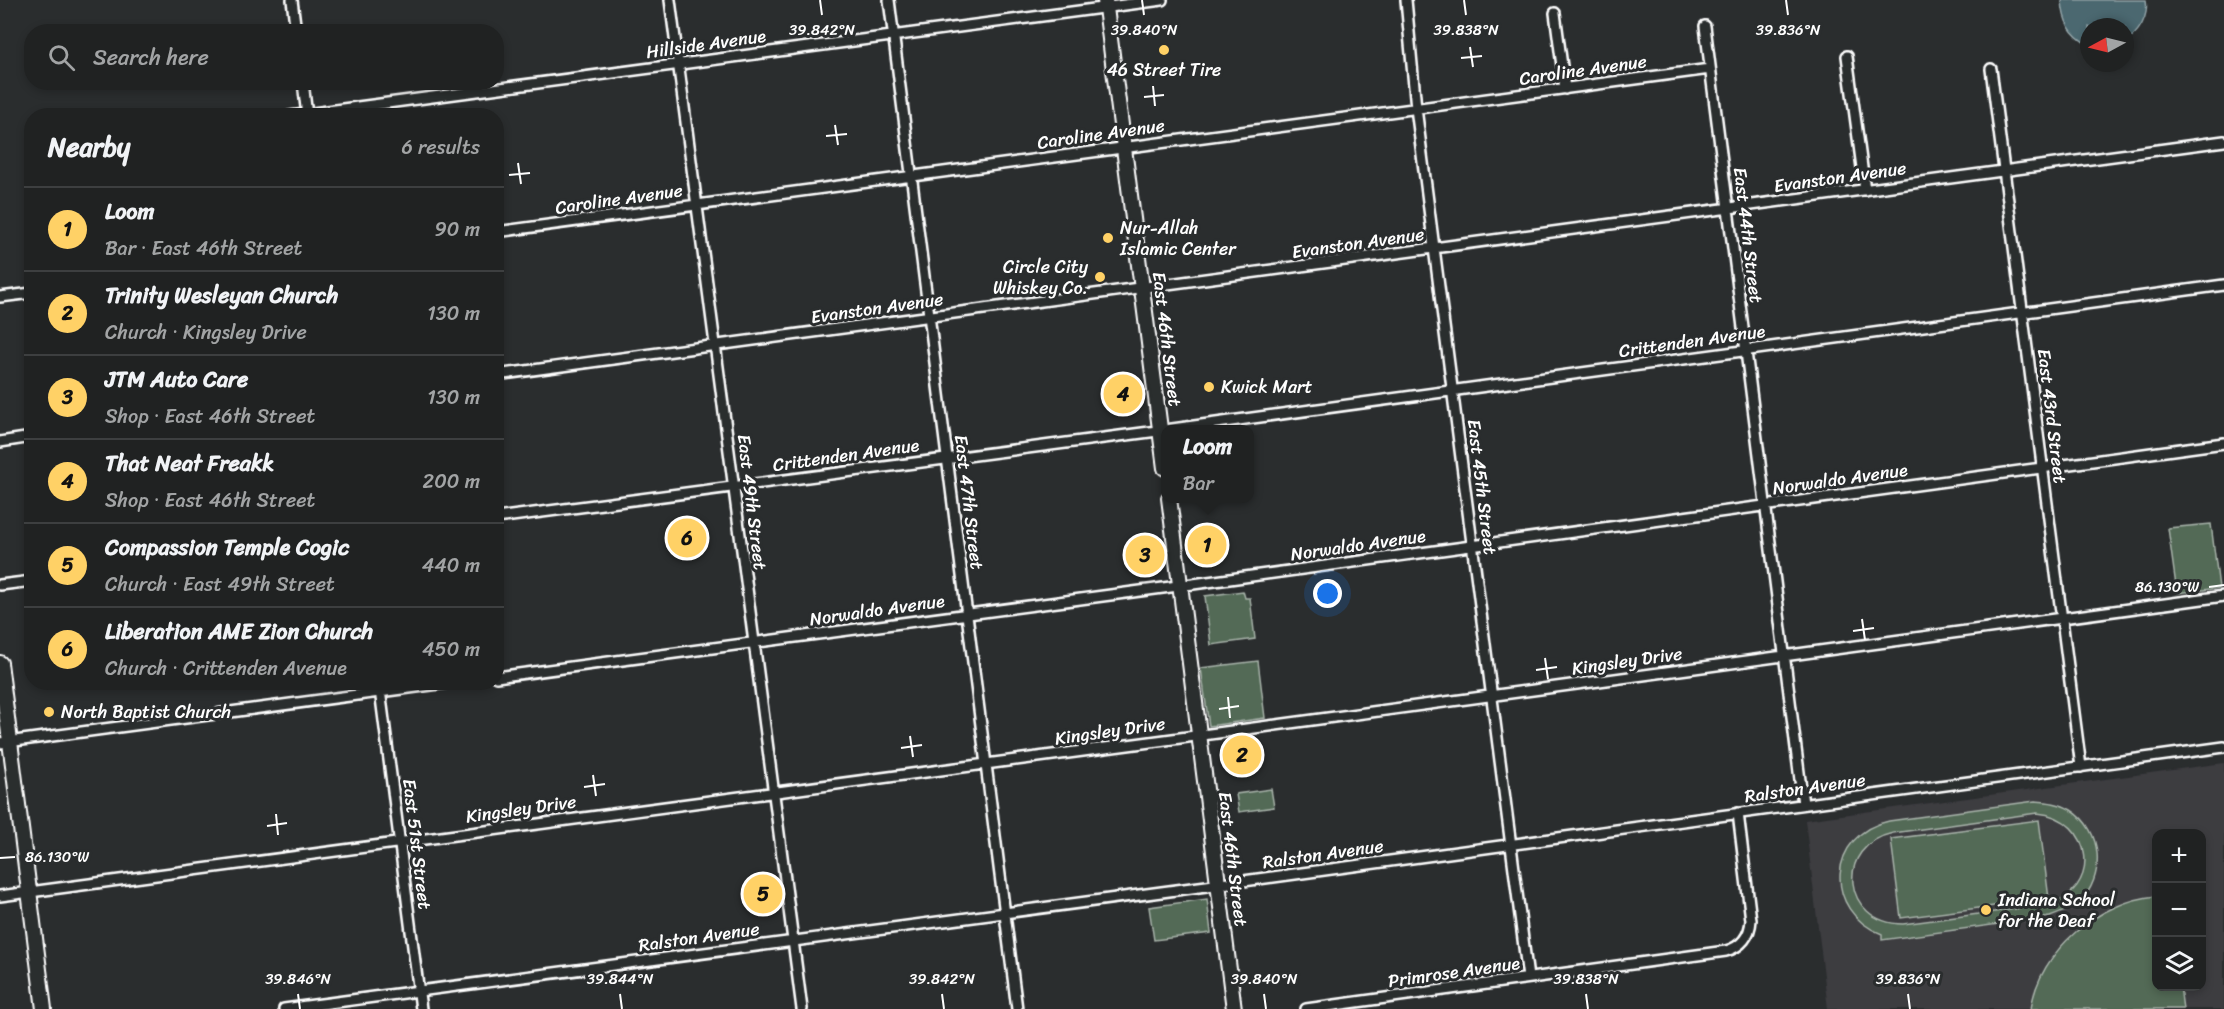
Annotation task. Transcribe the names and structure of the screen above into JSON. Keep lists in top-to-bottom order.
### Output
{
  "streets": {
    "main road": ["East 46th Street"],
    "street": [
      "Hillside Avenue",
      "Caroline Avenue",
      "Evanston Avenue",
      "East 44th Street",
      "Crittenden Avenue",
      "East 43rd Street",
      "Norwaldo Avenue",
      "East 45th Street",
      "East 49th Street",
      "East 47th Street",
      "Kingsley Drive",
      "Ralston Avenue",
      "East 51st Street",
      "Primrose Avenue"
    ]
  },
  "crossings": [
    ["Hillside Avenue", "East 46th Street"],
    ["Hillside Avenue", "East 49th Street"],
    ["Hillside Avenue", "East 47th Street"],
    ["Caroline Avenue", "East 44th Street"],
    ["Caroline Avenue", "East 46th Street"],
    ["Caroline Avenue", "East 45th Street"],
    ["Caroline Avenue", "East 49th Street"],
    ["Caroline Avenue", "East 47th Street"],
    ["Evanston Avenue", "East 44th Street"],
    ["Evanston Avenue", "East 46th Street"],
    ["Evanston Avenue", "East 43rd Street"],
    ["Evanston Avenue", "East 45th Street"],
    ["Evanston Avenue", "East 49th Street"],
    ["Evanston Avenue", "East 47th Street"],
    ["East 44th Street", "Crittenden Avenue"],
    ["East 44th Street", "Norwaldo Avenue"],
    ["East 44th Street", "Kingsley Drive"],
    ["East 44th Street", "Ralston Avenue"],
    ["East 46th Street", "Norwaldo Avenue"],
    ["East 46th Street", "Kingsley Drive"],
    ["East 46th Street", "Ralston Avenue"],
    ["Crittenden Avenue", "East 43rd Street"],
    ["Crittenden Avenue", "East 45th Street"],
    ["Crittenden Avenue", "East 49th Street"],
    ["Crittenden Avenue", "East 47th Street"],
    ["East 43rd Street", "Norwaldo Avenue"],
    ["East 43rd Street", "Kingsley Drive"],
    ["East 43rd Street", "Ralston Avenue"],
    ["Norwaldo Avenue", "East 45th Street"],
    ["Norwaldo Avenue", "East 49th Street"],
    ["Norwaldo Avenue", "East 47th Street"],
    ["East 45th Street", "Kingsley Drive"],
    ["East 45th Street", "Ralston Avenue"],
    ["East 45th Street", "Primrose Avenue"],
    ["East 49th Street", "Kingsley Drive"],
    ["East 49th Street", "Ralston Avenue"],
    ["East 47th Street", "Kingsley Drive"],
    ["East 47th Street", "Ralston Avenue"],
    ["Kingsley Drive", "East 51st Street"],
    ["Ralston Avenue", "East 51st Street"],
    ["Ralston Avenue", "Primrose Avenue"]
  ],
  "places": [
    "46 Street Tire",
    "Nur-Allah Islamic Center",
    "Circle City Whiskey Co.",
    "Kwick Mart",
    "North Baptist Church",
    "Indiana School for the Deaf"
  ],
  "north": "left",
  "page": {
    "search": "Search here",
    "heading": ["Nearby", "6 results"],
    "list": [
      {
        "mark": "1",
        "name": "Loom",
        "note": "Bar · East 46th Street",
        "value": "90 m"
      },
      {
        "mark": "2",
        "name": "Trinity Wesleyan Church",
        "note": "Church · Kingsley Drive",
        "value": "130 m"
      },
      {
        "mark": "3",
        "name": "JTM Auto Care",
        "note": "Shop · East 46th Street",
        "value": "130 m"
      },
      {
        "mark": "4",
        "name": "That Neat Freakk",
        "note": "Shop · East 46th Street",
        "value": "200 m"
      },
      {
        "mark": "5",
        "name": "Compassion Temple Cogic",
        "note": "Church · East 49th Street",
        "value": "440 m"
      },
      {
        "mark": "6",
        "name": "Liberation AME Zion Church",
        "note": "Church · Crittenden Avenue",
        "value": "450 m"
      }
    ],
    "pins": [
      "4",
      "6",
      "1",
      "3",
      "2",
      "5"
    ],
    "popup": ["Loom", "Bar"],
    "map_buttons": ["+", "−"]
  },
  "coordinates": [
    "39.842°N",
    "39.840°N",
    "39.838°N",
    "39.836°N",
    "86.130°W",
    "39.846°N",
    "39.844°N"
  ]
}
